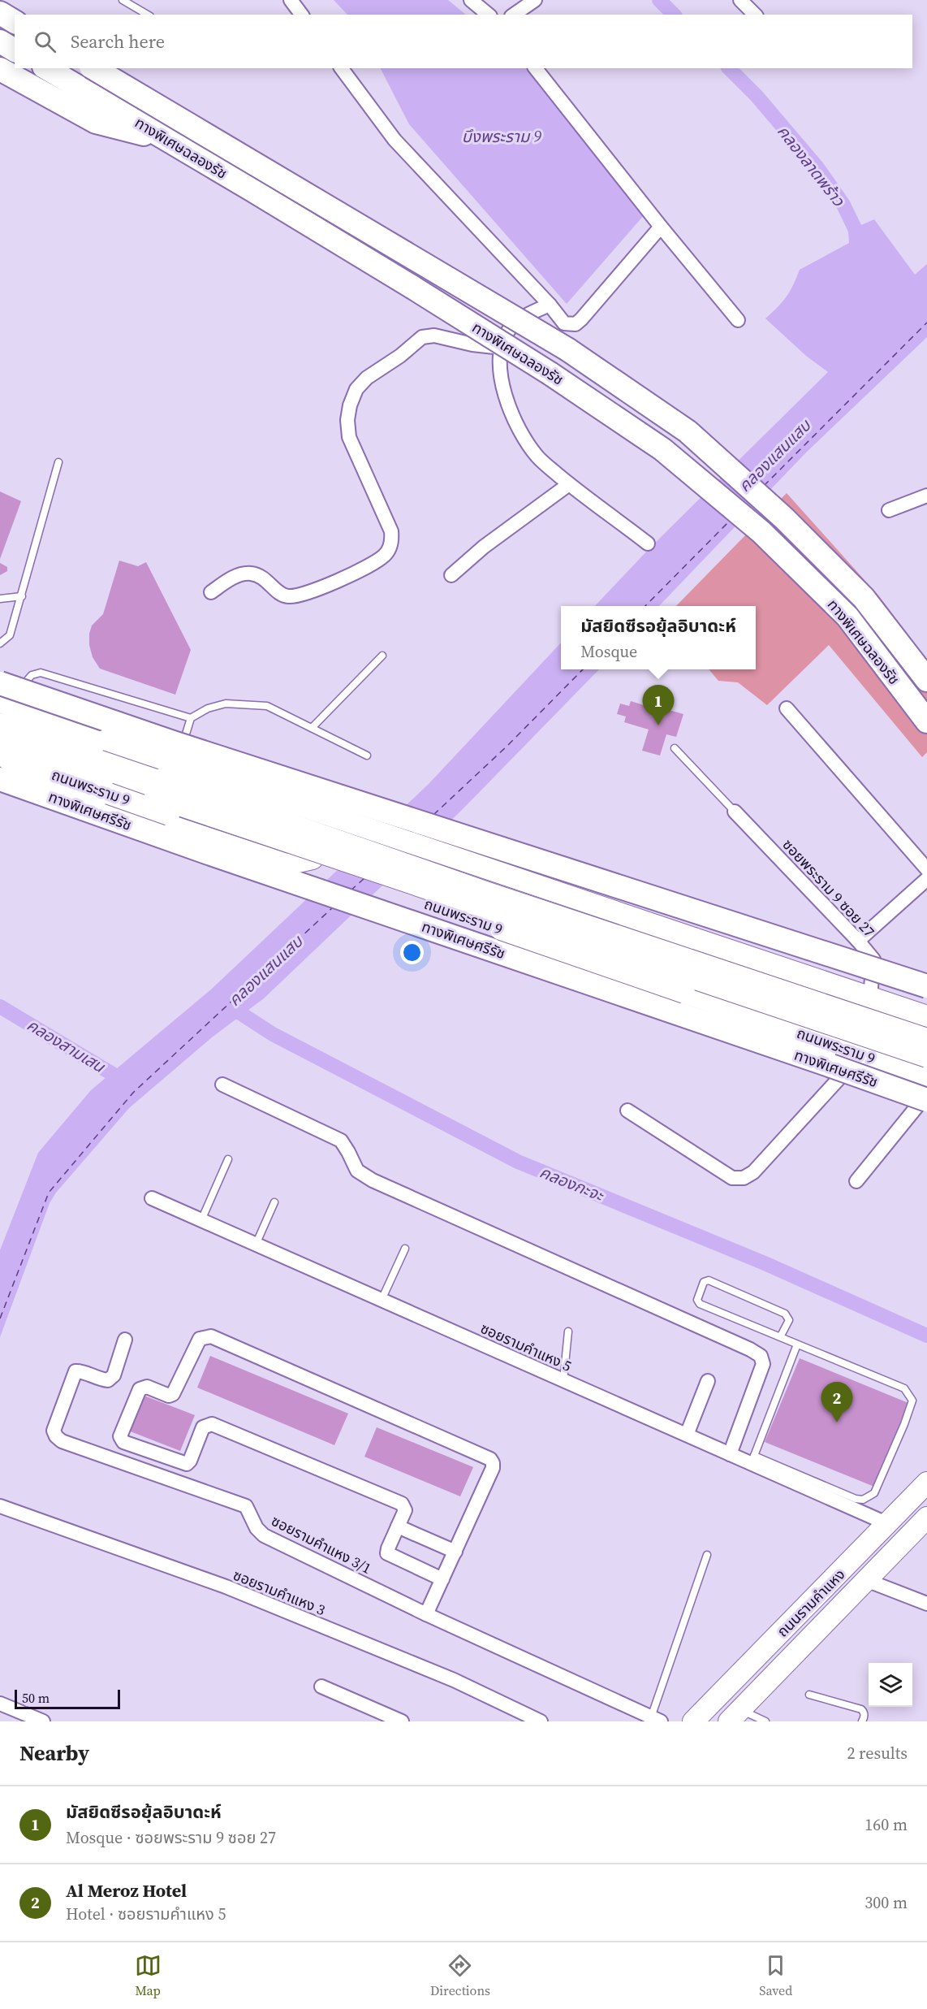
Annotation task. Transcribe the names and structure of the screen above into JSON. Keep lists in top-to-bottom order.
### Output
{
  "streets": {
    "highway": ["ทางพิเศษฉลองรัช", "ทางพิเศษศรีรัช"],
    "main road": ["ถนนพระราม 9", "ถนนรามคำแหง"],
    "street": [
      "ซอยพระราม 9 ซอย 27",
      "ซอยรามคำแหง 5",
      "ซอยรามคำแหง 3/1",
      "ซอยรามคำแหง 3"
    ]
  },
  "crossings": [
    ["ถนนพระราม 9", "ทางพิเศษศรีรัช"],
    ["ซอยรามคำแหง 5", "ถนนรามคำแหง"]
  ],
  "water": [
    "บึงพระราม 9",
    "คลองลาดพร้าว",
    "คลองแสนแสบ",
    "คลองสามเสน",
    "คลองกะจะ"
  ],
  "scale_bar": "50 m",
  "page": {
    "search": "Search here",
    "popup": ["มัสยิดซีรอยุ้ลอิบาดะห์", "Mosque"],
    "pins": ["1", "2"],
    "scale": "50 m",
    "heading": ["Nearby", "2 results"],
    "list": [
      {
        "mark": "1",
        "name": "มัสยิดซีรอยุ้ลอิบาดะห์",
        "note": "Mosque · ซอยพระราม 9 ซอย 27",
        "value": "160 m"
      },
      {
        "mark": "2",
        "name": "Al Meroz Hotel",
        "note": "Hotel · ซอยรามคำแหง 5",
        "value": "300 m"
      }
    ],
    "nav": ["Map", "Directions", "Saved"]
  }
}
